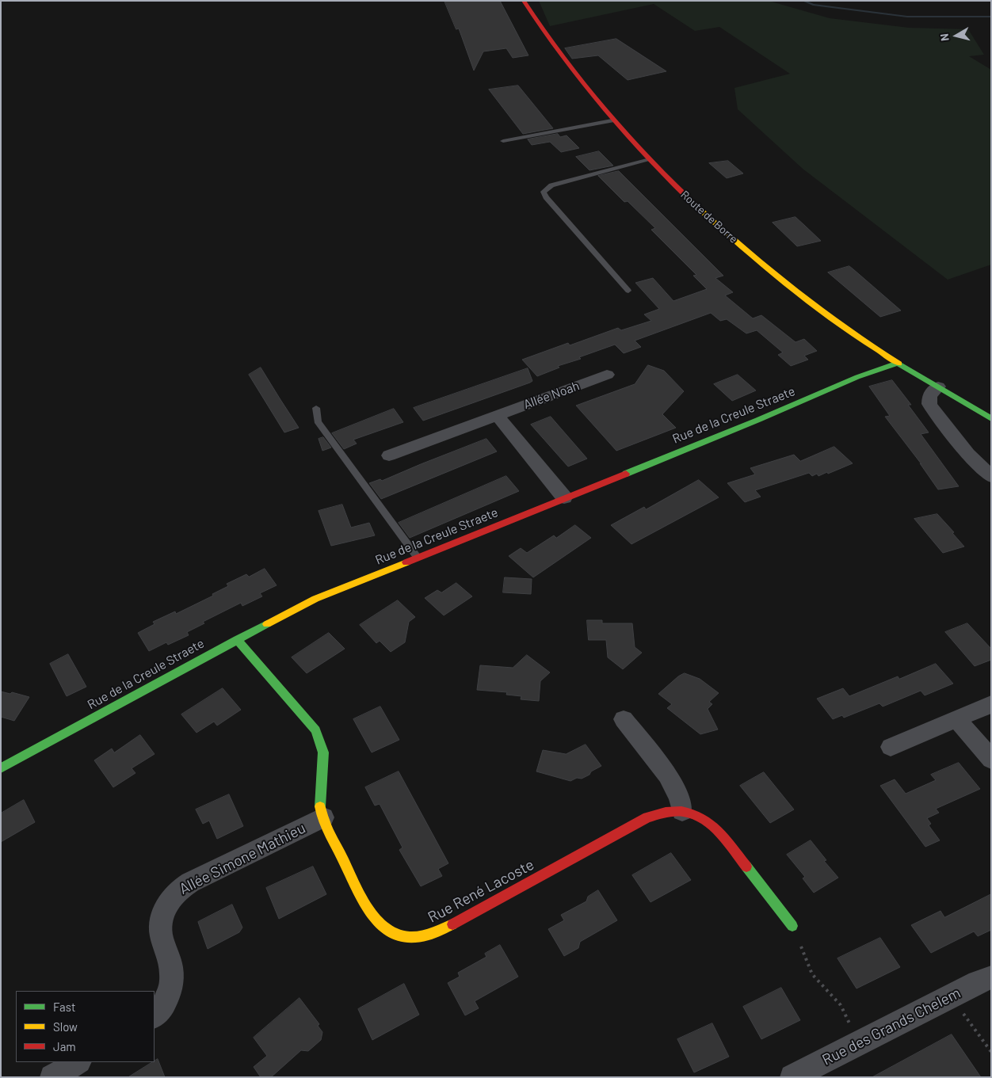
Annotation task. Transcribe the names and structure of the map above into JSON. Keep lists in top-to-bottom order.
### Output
{
  "streets": {
    "street": [
      "Route de Borre",
      "Allée Noah",
      "Rue de la Creule Straete",
      "Allée Simone Mathieu",
      "Rue René Lacoste",
      "Rue des Grands Chelem"
    ]
  },
  "crossings": [
    ["Route de Borre", "Rue de la Creule Straete"],
    ["Rue de la Creule Straete", "Rue René Lacoste"],
    ["Allée Simone Mathieu", "Rue René Lacoste"]
  ],
  "legend": ["Fast", "Slow", "Jam"],
  "north": "left"
}
